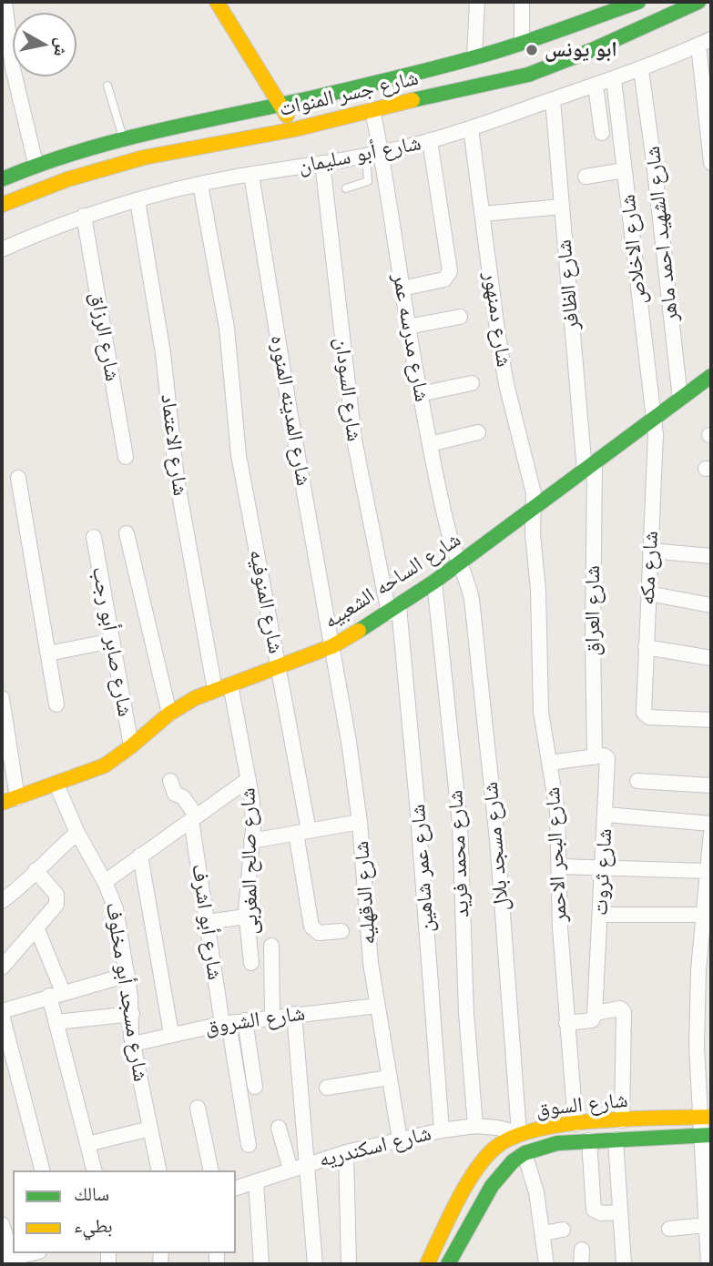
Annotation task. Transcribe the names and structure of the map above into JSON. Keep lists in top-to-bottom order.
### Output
{
  "streets": {
    "street": [
      "شارع جسر المنوات",
      "شارع أبو سليمان",
      "شارع الشهيد احمد ماهر",
      "شارع الاخلاص",
      "شارع الظافر",
      "شارع دمنهور",
      "شارع الرزاق",
      "شارع مدرسه عمر",
      "شارع السودان",
      "شارع المدينه المنوره",
      "شارع الاعتماد",
      "شارع مكه",
      "شارع الساحه الشعبيه",
      "شارع المنوفيه",
      "شارع العراق",
      "شارع صابر أبو رجب",
      "شارع مسجد بلال",
      "شارع محمد فريد",
      "شارع البحر الاحمر",
      "شارع صالح المغربى",
      "شارع عمر شاهين",
      "شارع ثروت",
      "شارع الدقهليه",
      "شارع أبو اشرف",
      "شارع مسجد أبو مخلوف",
      "شارع الشروق",
      "شارع السوق",
      "شارع اسكندريه"
    ]
  },
  "crossings": [
    ["شارع جسر المنوات", "شارع مدرسه عمر"],
    ["شارع أبو سليمان", "شارع الشهيد احمد ماهر"],
    ["شارع أبو سليمان", "شارع الاخلاص"],
    ["شارع أبو سليمان", "شارع الظافر"],
    ["شارع أبو سليمان", "شارع دمنهور"],
    ["شارع أبو سليمان", "شارع الرزاق"],
    ["شارع أبو سليمان", "شارع مدرسه عمر"],
    ["شارع أبو سليمان", "شارع السودان"],
    ["شارع أبو سليمان", "شارع المدينه المنوره"],
    ["شارع أبو سليمان", "شارع الاعتماد"],
    ["شارع أبو سليمان", "شارع المنوفيه"],
    ["شارع الشهيد احمد ماهر", "شارع الساحه الشعبيه"],
    ["شارع الاخلاص", "شارع مكه"],
    ["شارع الاخلاص", "شارع الساحه الشعبيه"],
    ["شارع الظافر", "شارع الساحه الشعبيه"],
    ["شارع الظافر", "شارع العراق"],
    ["شارع دمنهور", "شارع الساحه الشعبيه"],
    ["شارع دمنهور", "شارع البحر الاحمر"],
    ["شارع مدرسه عمر", "شارع الساحه الشعبيه"],
    ["شارع مدرسه عمر", "شارع مسجد بلال"],
    ["شارع السودان", "شارع الساحه الشعبيه"],
    ["شارع السودان", "شارع عمر شاهين"],
    ["شارع المدينه المنوره", "شارع الساحه الشعبيه"],
    ["شارع المدينه المنوره", "شارع الدقهليه"],
    ["شارع الاعتماد", "شارع الساحه الشعبيه"],
    ["شارع مكه", "شارع الساحه الشعبيه"],
    ["شارع الساحه الشعبيه", "شارع المنوفيه"],
    ["شارع الساحه الشعبيه", "شارع العراق"],
    ["شارع الساحه الشعبيه", "شارع صابر أبو رجب"],
    ["شارع الساحه الشعبيه", "شارع مسجد بلال"],
    ["شارع الساحه الشعبيه", "شارع محمد فريد"],
    ["شارع الساحه الشعبيه", "شارع البحر الاحمر"],
    ["شارع الساحه الشعبيه", "شارع صالح المغربى"],
    ["شارع الساحه الشعبيه", "شارع عمر شاهين"],
    ["شارع الساحه الشعبيه", "شارع الدقهليه"],
    ["شارع الساحه الشعبيه", "شارع مسجد أبو مخلوف"],
    ["شارع العراق", "شارع ثروت"],
    ["شارع مسجد بلال", "شارع السوق"],
    ["شارع مسجد بلال", "شارع اسكندريه"],
    ["شارع محمد فريد", "شارع اسكندريه"],
    ["شارع البحر الاحمر", "شارع السوق"],
    ["شارع عمر شاهين", "شارع اسكندريه"],
    ["شارع الدقهليه", "شارع الشروق"],
    ["شارع الدقهليه", "شارع اسكندريه"],
    ["شارع أبو اشرف", "شارع الشروق"],
    ["شارع مسجد أبو مخلوف", "شارع الشروق"],
    ["شارع السوق", "شارع اسكندريه"]
  ],
  "places": ["ابو يونس"],
  "legend": ["سالك", "بطيء"],
  "north": "right"
}
